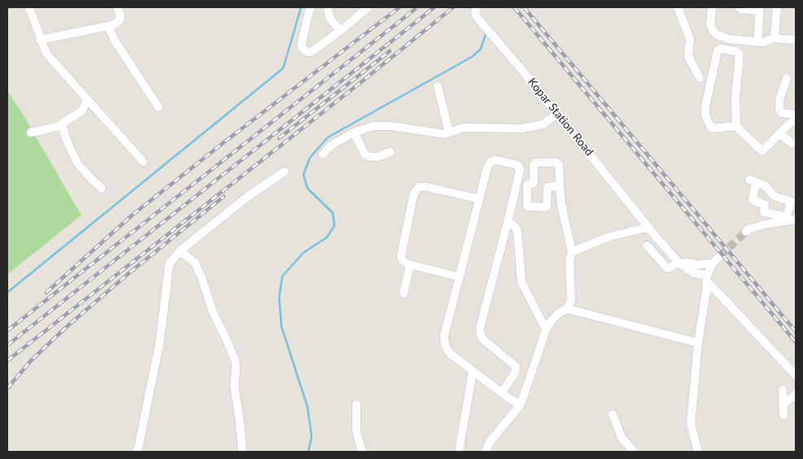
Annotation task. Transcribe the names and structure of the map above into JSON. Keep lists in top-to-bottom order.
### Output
{
  "streets": {
    "street": ["Kopar Station Road"]
  }
}
